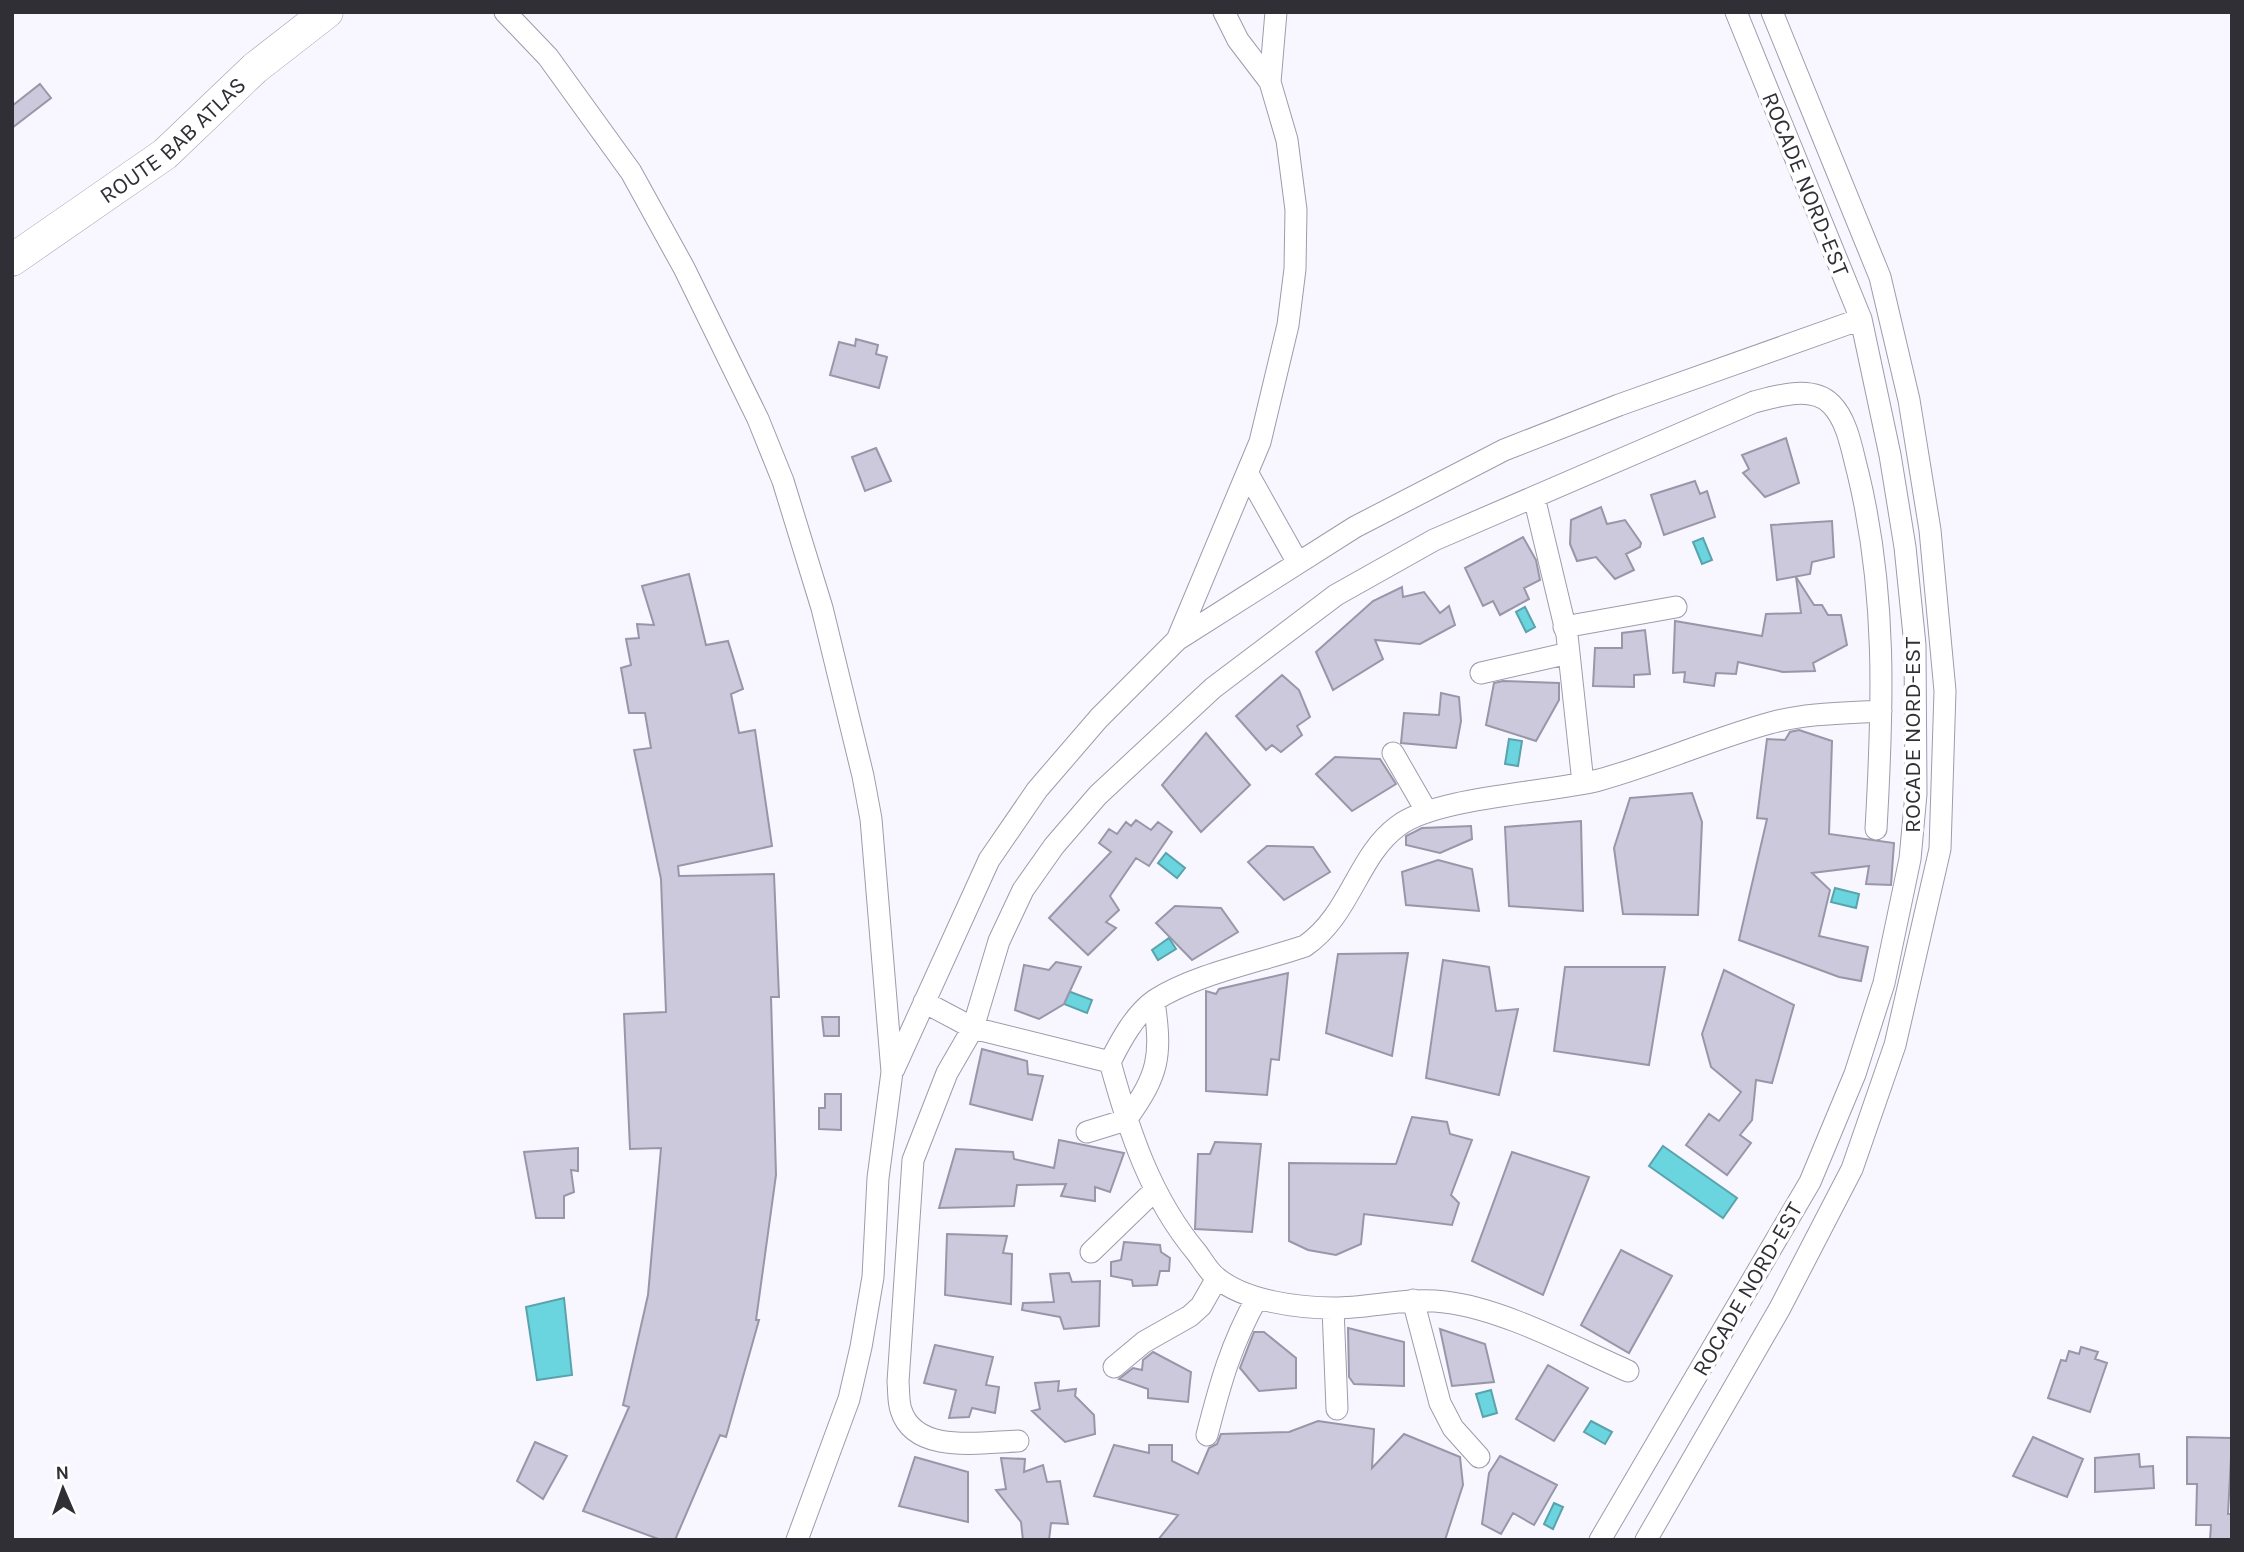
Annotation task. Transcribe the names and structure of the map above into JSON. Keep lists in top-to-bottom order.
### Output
{
  "streets": {
    "highway": ["ROUTE BAB ATLAS"],
    "street": ["ROCADE NORD-EST"]
  },
  "north": "top"
}
